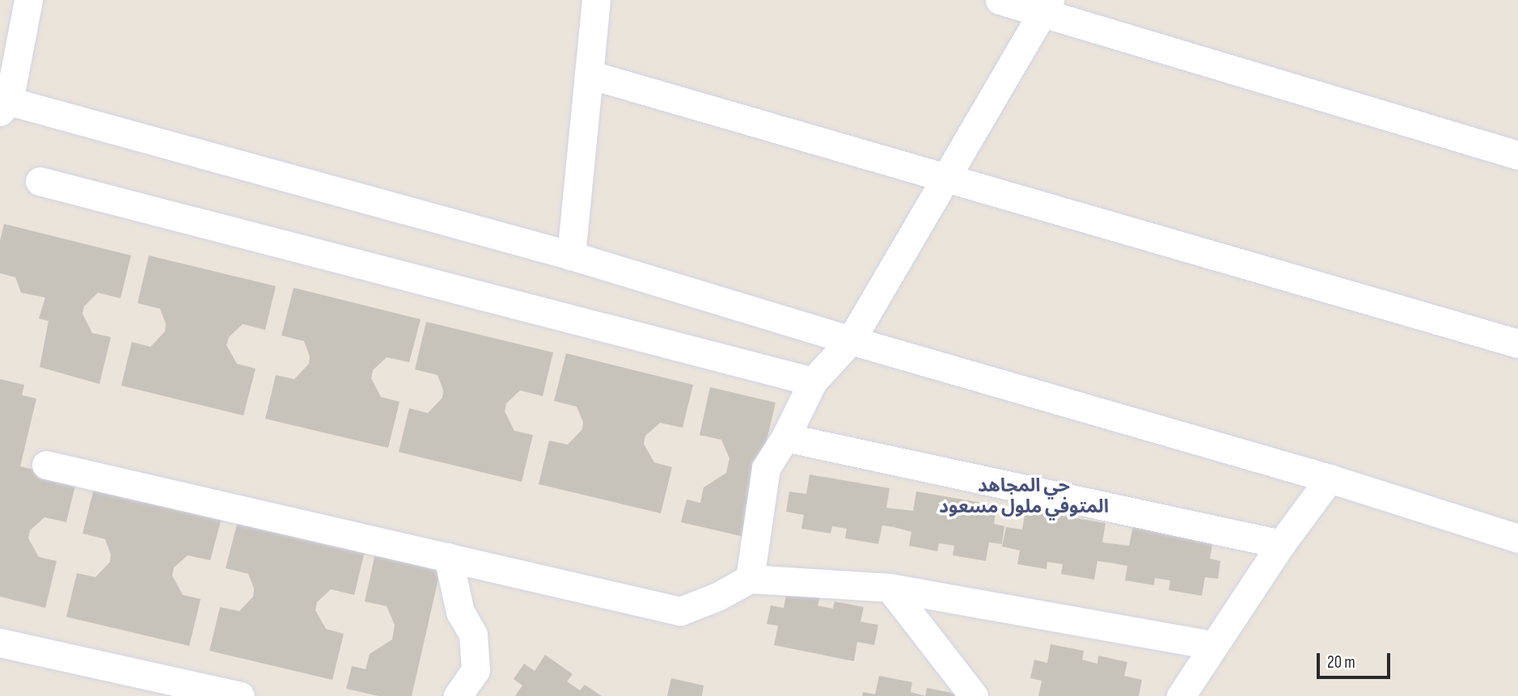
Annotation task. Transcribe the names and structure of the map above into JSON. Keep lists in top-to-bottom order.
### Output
{
  "districts": ["حي المجاهد المتوفي ملول مسعود"],
  "scale_bar": "20 m"
}
